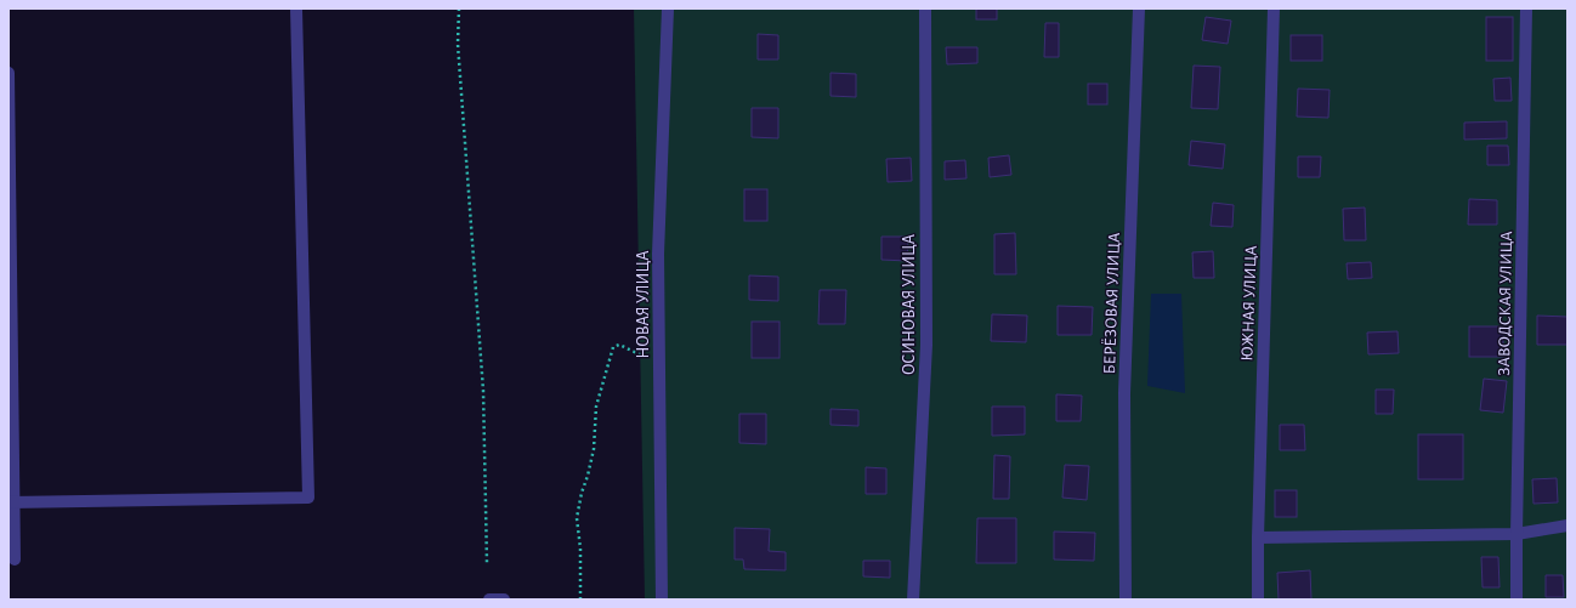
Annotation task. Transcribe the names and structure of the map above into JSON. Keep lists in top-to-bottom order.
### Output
{
  "streets": {
    "street": [
      "БЕРЁЗОВАЯ УЛИЦА",
      "ЮЖНАЯ УЛИЦА",
      "ЗАВОДСКАЯ УЛИЦА",
      "НОВАЯ УЛИЦА",
      "ОСИНОВАЯ УЛИЦА"
    ]
  }
}
